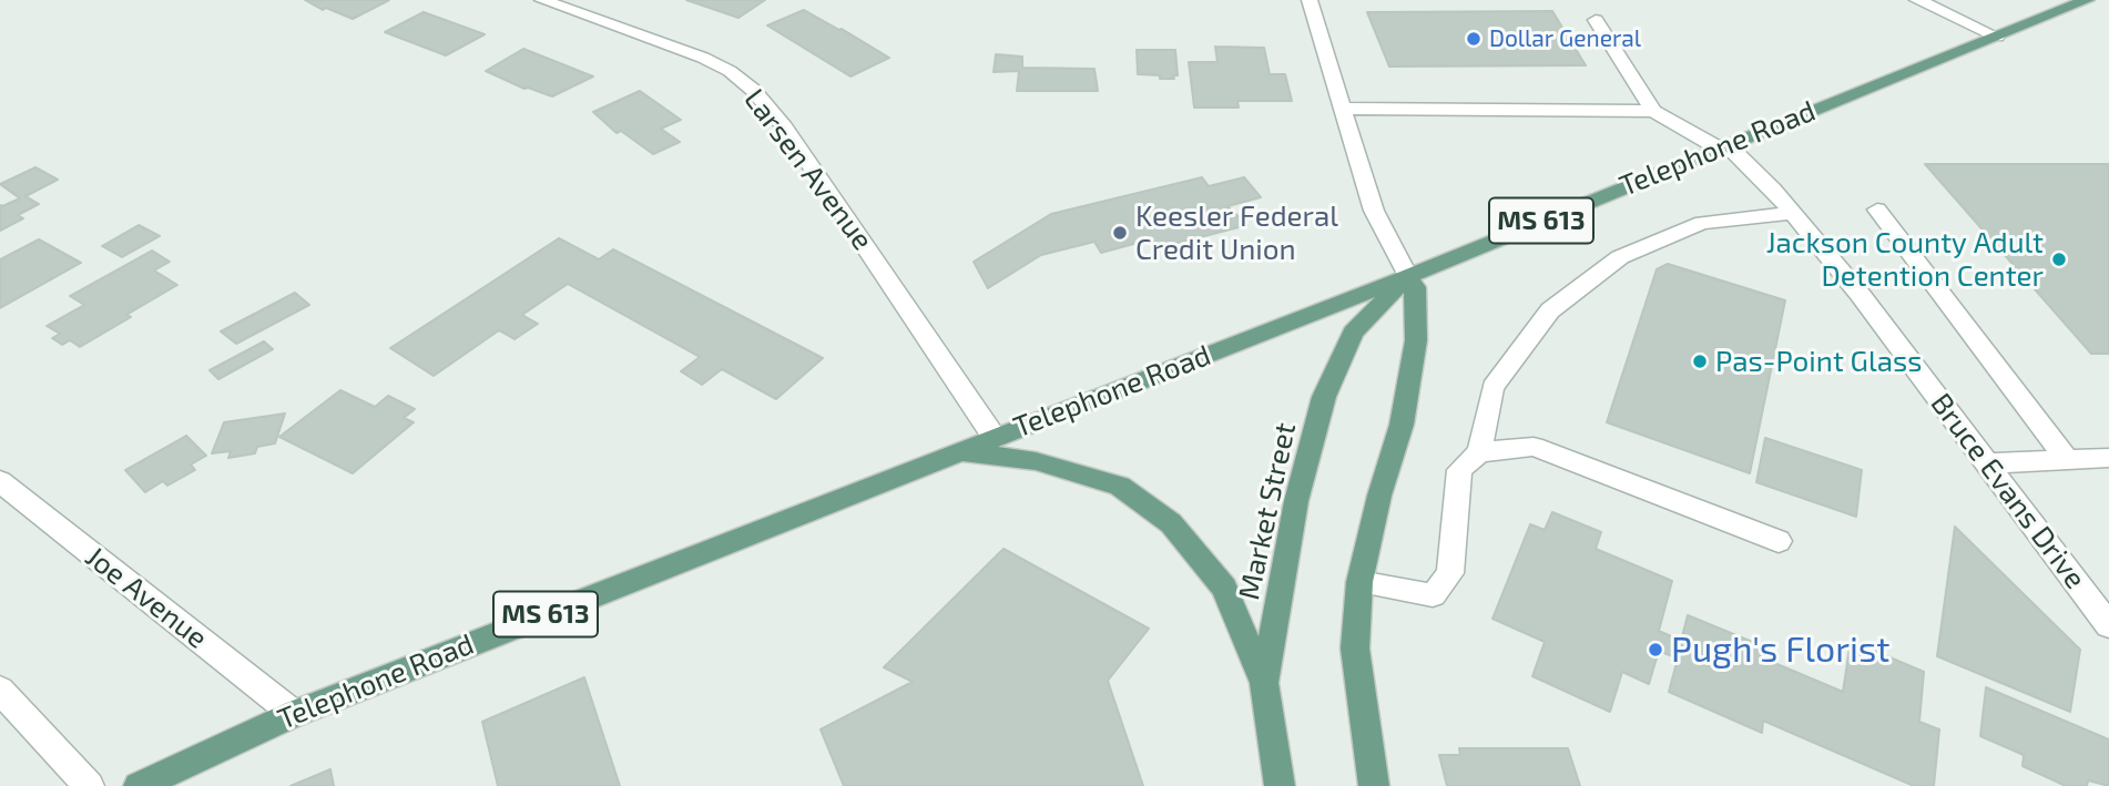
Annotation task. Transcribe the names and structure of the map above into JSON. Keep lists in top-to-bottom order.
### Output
{
  "streets": {
    "main road": ["Telephone Road", "MS 613", "Market Street"],
    "street": ["Larsen Avenue", "Bruce Evans Drive", "Joe Avenue"]
  },
  "crossings": [
    ["Telephone Road", "Larsen Avenue"],
    ["Telephone Road", "Bruce Evans Drive"],
    ["Telephone Road", "Market Street"],
    ["Telephone Road", "Joe Avenue"]
  ],
  "places": [
    "Dollar General",
    "Keesler Federal Credit Union",
    "Jackson County Adult Detention Center",
    "Pas-Point Glass",
    "Pugh's Florist"
  ]
}
